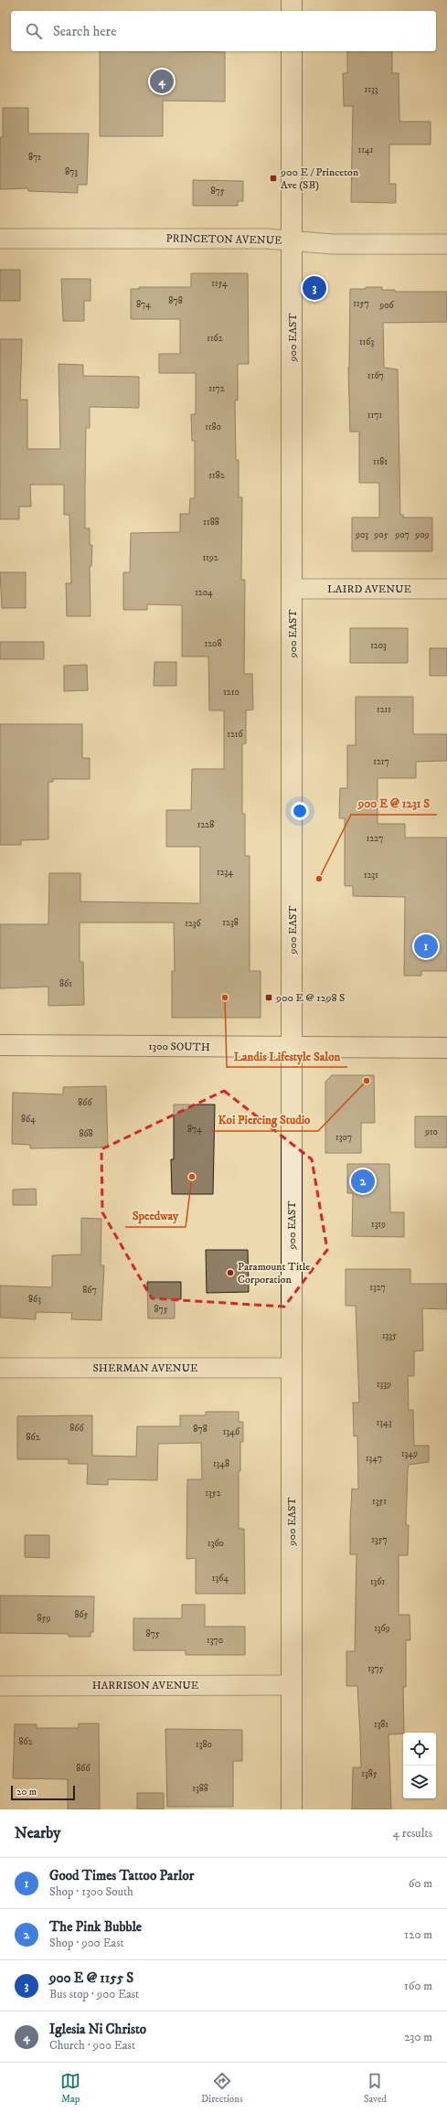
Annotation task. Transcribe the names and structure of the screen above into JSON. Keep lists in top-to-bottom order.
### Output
{
  "streets": {
    "street": [
      "PRINCETON AVENUE",
      "900 EAST",
      "LAIRD AVENUE",
      "1300 SOUTH",
      "SHERMAN AVENUE",
      "HARRISON AVENUE"
    ]
  },
  "crossings": [
    ["PRINCETON AVENUE", "900 EAST"],
    ["900 EAST", "LAIRD AVENUE"],
    ["900 EAST", "1300 SOUTH"],
    ["900 EAST", "SHERMAN AVENUE"],
    ["900 EAST", "HARRISON AVENUE"]
  ],
  "places": {
    "transit": ["900 E / Princeton Ave (SB)", "900 E @ 1298 S"],
    "other": [
      "900 E @ 1231 S",
      "Landis Lifestyle Salon",
      "Koi Piercing Studio",
      "Speedway",
      "Paramount Title Corporation"
    ]
  },
  "house_numbers": [
    "1133",
    "1141",
    "871",
    "873",
    "875",
    "1154",
    "878",
    "1157",
    "874",
    "906",
    "1162",
    "1163",
    "1167",
    "1172",
    "1171",
    "1180",
    "1181",
    "1182",
    "1188",
    "903",
    "905",
    "907",
    "909",
    "1192",
    "1204",
    "1208",
    "1203",
    "1210",
    "1211",
    "1216",
    "1217",
    "1228",
    "1227",
    "1234",
    "1231",
    "1238",
    "1236",
    "861",
    "866",
    "864",
    "874",
    "910",
    "868",
    "1307",
    "1319",
    "1327",
    "867",
    "863",
    "875",
    "1335",
    "1339",
    "1343",
    "866",
    "878",
    "1346",
    "862",
    "1349",
    "1347",
    "1348",
    "1352",
    "1351",
    "1357",
    "1360",
    "1364",
    "1361",
    "865",
    "859",
    "1369",
    "875",
    "1370",
    "1375",
    "1381",
    "862",
    "1380",
    "866",
    "1385",
    "1388"
  ],
  "scale_bar": "20 m",
  "page": {
    "search": "Search here",
    "pins": [
      "4",
      "3",
      "1",
      "2"
    ],
    "scale": "20 m",
    "heading": ["Nearby", "4 results"],
    "list": [
      {
        "mark": "1",
        "name": "Good Times Tattoo Parlor",
        "note": "Shop · 1300 South",
        "value": "60 m"
      },
      {
        "mark": "2",
        "name": "The Pink Bubble",
        "note": "Shop · 900 East",
        "value": "120 m"
      },
      {
        "mark": "3",
        "name": "900 E @ 1155 S",
        "note": "Bus stop · 900 East",
        "value": "160 m"
      },
      {
        "mark": "4",
        "name": "Iglesia Ni Christo",
        "note": "Church · 900 East",
        "value": "230 m"
      }
    ],
    "nav": ["Map", "Directions", "Saved"]
  }
}
